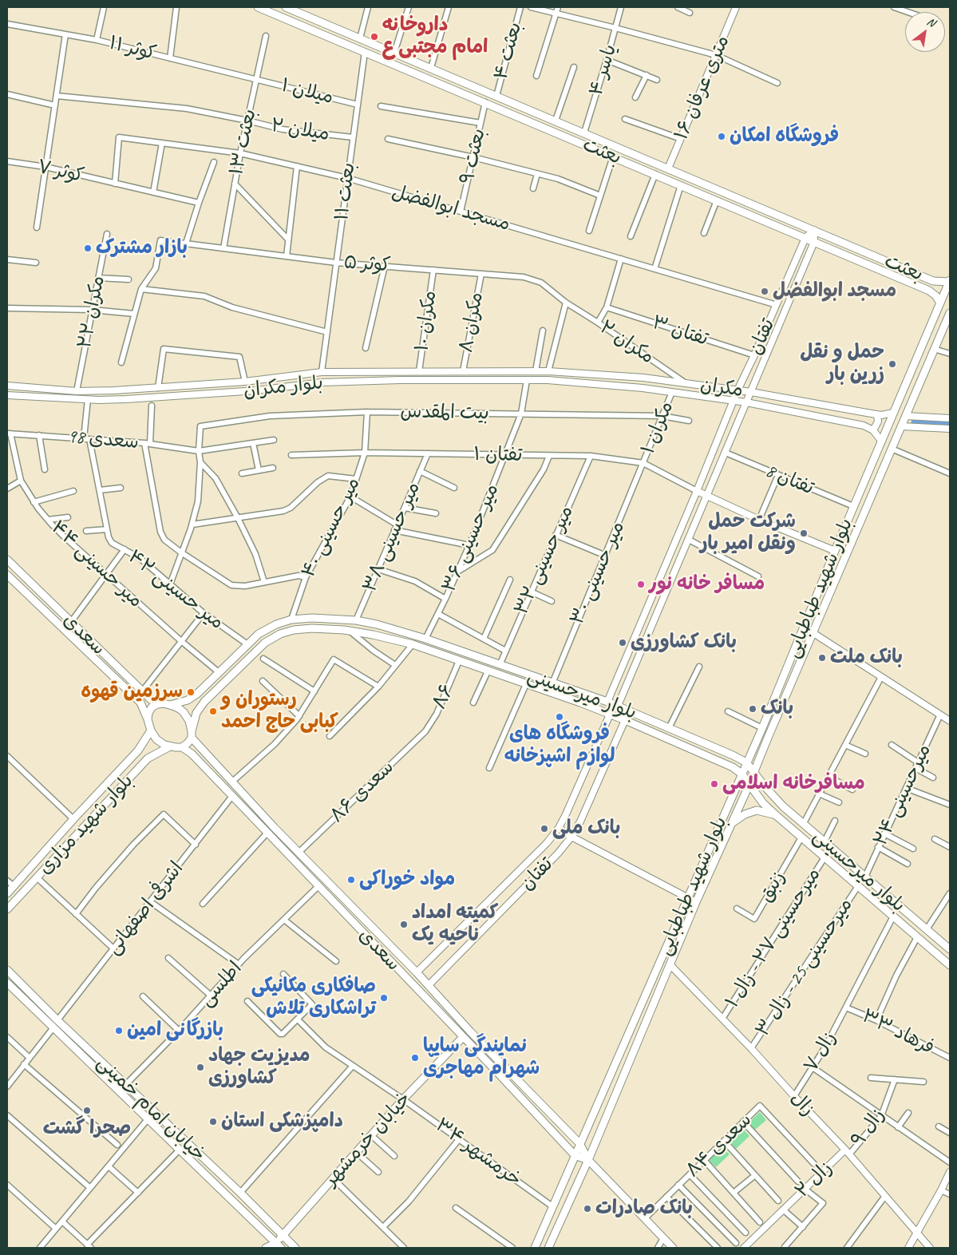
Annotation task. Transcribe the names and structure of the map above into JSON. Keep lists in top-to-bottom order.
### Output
{
  "streets": {
    "main road": [
      "بعثت",
      "بلوار شهید طباطبایی",
      "سعدی",
      "بلوار میرحسینی",
      "بلوار شهید مزاری",
      "خیابان امام خمینی",
      "خیابان خرمشهر"
    ],
    "street": [
      "کوثر ۱۱",
      "بعثت ۴",
      "یاسر ۴",
      "۱۶ متری عرفان",
      "میلان ۱",
      "میلان ۲",
      "بعثت ۱۳",
      "بعثت ۹",
      "کوثر ۷",
      "بعثت ۱۱",
      "مسجد ابوالفضل",
      "کوثر ۵",
      "مکران ۲۲",
      "مکران ۱۰",
      "مکران ۸",
      "تفتان ۳",
      "تفتان",
      "مکران ۲",
      "بلوار مکران",
      "مکران",
      "بیت المقدس",
      "مکران ۱",
      "سعدی 98",
      "تفتان ۱",
      "تفتان 8",
      "میر حسینی ۴۰",
      "میر حسینی ۳۸",
      "میر حسینی ۳۶",
      "میر حسینی ۳۲",
      "میر حسینی ۴۴",
      "میر حسینی ۳۰",
      "میر حسینی ۴۲",
      "۸۶",
      "سعدی ۸۶",
      "میرحسینی ۲۴",
      "زنبق",
      "اشرفی اصفهانی",
      "میرحسینی ۲۷ - زال ۱",
      "میرحسینی 25 - زال ۳",
      "اطلسی",
      "فرهاد ۳۳",
      "زال ۷",
      "زال",
      "زال ۹",
      "سعدی ۸۴",
      "خرمشهر ۳۴",
      "زال ۲"
    ]
  },
  "crossings": [
    ["کوثر ۱۱", "میلان ۱"],
    ["کوثر ۱۱", "بعثت ۱۳"],
    ["بعثت ۴", "بعثت"],
    ["یاسر ۴", "بعثت"],
    ["۱۶ متری عرفان", "بعثت"],
    ["میلان ۱", "بعثت ۱۳"],
    ["میلان ۱", "بعثت ۱۱"],
    ["میلان ۲", "بعثت ۱۳"],
    ["میلان ۲", "بعثت ۱۱"],
    ["بعثت ۱۳", "مسجد ابوالفضل"],
    ["بعثت ۱۳", "کوثر ۵"],
    ["بعثت", "بعثت ۹"],
    ["بعثت", "بعثت ۱۱"],
    ["بعثت", "تفتان"],
    ["بعثت", "بلوار شهید طباطبایی"],
    ["بعثت ۹", "مسجد ابوالفضل"],
    ["کوثر ۷", "مسجد ابوالفضل"],
    ["بعثت ۱۱", "مسجد ابوالفضل"],
    ["بعثت ۱۱", "کوثر ۵"],
    ["بعثت ۱۱", "بلوار مکران"],
    ["مسجد ابوالفضل", "تفتان"],
    ["کوثر ۵", "مکران ۱۰"],
    ["کوثر ۵", "مکران ۸"],
    ["کوثر ۵", "مکران ۲"],
    ["مکران ۲۲", "بلوار مکران"],
    ["مکران ۱۰", "بلوار مکران"],
    ["مکران ۸", "بلوار مکران"],
    ["تفتان ۳", "تفتان"],
    ["تفتان", "مکران"],
    ["تفتان", "تفتان ۱"],
    ["تفتان", "تفتان 8"],
    ["تفتان", "سعدی"],
    ["تفتان", "بلوار میرحسینی"],
    ["مکران ۲", "مکران"],
    ["بلوار مکران", "مکران"],
    ["بلوار مکران", "میر حسینی ۳۶"],
    ["بلوار مکران", "میر حسینی ۴۲"],
    ["مکران", "مکران ۱"],
    ["مکران", "بلوار شهید طباطبایی"],
    ["بیت المقدس", "مکران ۱"],
    ["بیت المقدس", "سعدی 98"],
    ["بیت المقدس", "میر حسینی ۴۰"],
    ["بیت المقدس", "میر حسینی ۳۶"],
    ["مکران ۱", "تفتان ۱"],
    ["مکران ۱", "میر حسینی ۳۰"],
    ["سعدی 98", "میر حسینی ۴۴"],
    ["سعدی 98", "میر حسینی ۴۲"],
    ["تفتان ۱", "میر حسینی ۴۰"],
    ["تفتان ۱", "میر حسینی ۳۸"],
    ["تفتان ۱", "میر حسینی ۳۶"],
    ["تفتان ۱", "میر حسینی ۳۲"],
    ["تفتان ۱", "میر حسینی ۳۰"],
    ["تفتان 8", "بلوار شهید طباطبایی"],
    ["میر حسینی ۴۰", "بلوار میرحسینی"],
    ["میر حسینی ۳۸", "بلوار میرحسینی"],
    ["میر حسینی ۳۶", "بلوار میرحسینی"],
    ["میر حسینی ۳۲", "بلوار میرحسینی"],
    ["میر حسینی ۴۴", "بلوار میرحسینی"],
    ["میر حسینی ۳۰", "بلوار میرحسینی"],
    ["بلوار شهید طباطبایی", "سعدی"],
    ["بلوار شهید طباطبایی", "بلوار میرحسینی"],
    ["بلوار شهید طباطبایی", "زال"],
    ["بلوار شهید طباطبایی", "خرمشهر ۳۴"],
    ["میر حسینی ۴۲", "بلوار میرحسینی"],
    ["سعدی", "بلوار میرحسینی"],
    ["سعدی", "سعدی ۸۶"],
    ["سعدی", "بلوار شهید مزاری"],
    ["سعدی", "اشرفی اصفهانی"],
    ["سعدی", "اطلسی"],
    ["سعدی", "خیابان خرمشهر"],
    ["بلوار میرحسینی", "۸۶"],
    ["بلوار میرحسینی", "میرحسینی ۲۴"],
    ["بلوار میرحسینی", "بلوار شهید مزاری"],
    ["بلوار میرحسینی", "زنبق"],
    ["بلوار میرحسینی", "میرحسینی ۲۷ - زال ۱"],
    ["بلوار میرحسینی", "میرحسینی 25 - زال ۳"],
    ["بلوار میرحسینی", "زال ۷"],
    ["۸۶", "سعدی ۸۶"],
    ["اشرفی اصفهانی", "خیابان امام خمینی"],
    ["میرحسینی ۲۷ - زال ۱", "زال"],
    ["میرحسینی 25 - زال ۳", "زال"],
    ["اطلسی", "خیابان امام خمینی"],
    ["فرهاد ۳۳", "زال ۷"],
    ["زال ۷", "زال"],
    ["زال", "زال ۹"],
    ["زال", "زال ۲"],
    ["خیابان امام خمینی", "خیابان خرمشهر"],
    ["زال ۹", "زال ۲"],
    ["خیابان خرمشهر", "خرمشهر ۳۴"]
  ],
  "places": [
    "داروخانه امام مجتبی ع",
    "فروشگاه امکان",
    "بازار مشترک",
    "مسجد ابوالفضل",
    "حمل و نقل زرین بار",
    "شرکت حمل ونقل امیر بار",
    "مسافر خانه نور",
    "بانک کشاورزی",
    "بانک ملت",
    "سرزمین قهوه",
    "بانک",
    "رستوران و کبابی حاج احمد",
    "فروشگاه های لوازم اشپزخانه",
    "مسافرخانه اسلامی",
    "بانک ملی",
    "مواد خوراکی",
    "کمیته امداد ناحیه یک",
    "صافکاری مکانیکی تراشکاری تلاش",
    "بازرگانی امین",
    "نمایندگی سایپا شهرام مهاجری",
    "مدیزیت جهاد کشاورزی",
    "صحرا گشت",
    "دامپزشکی استان",
    "بانک صادرات"
  ],
  "north": "top right"
}
